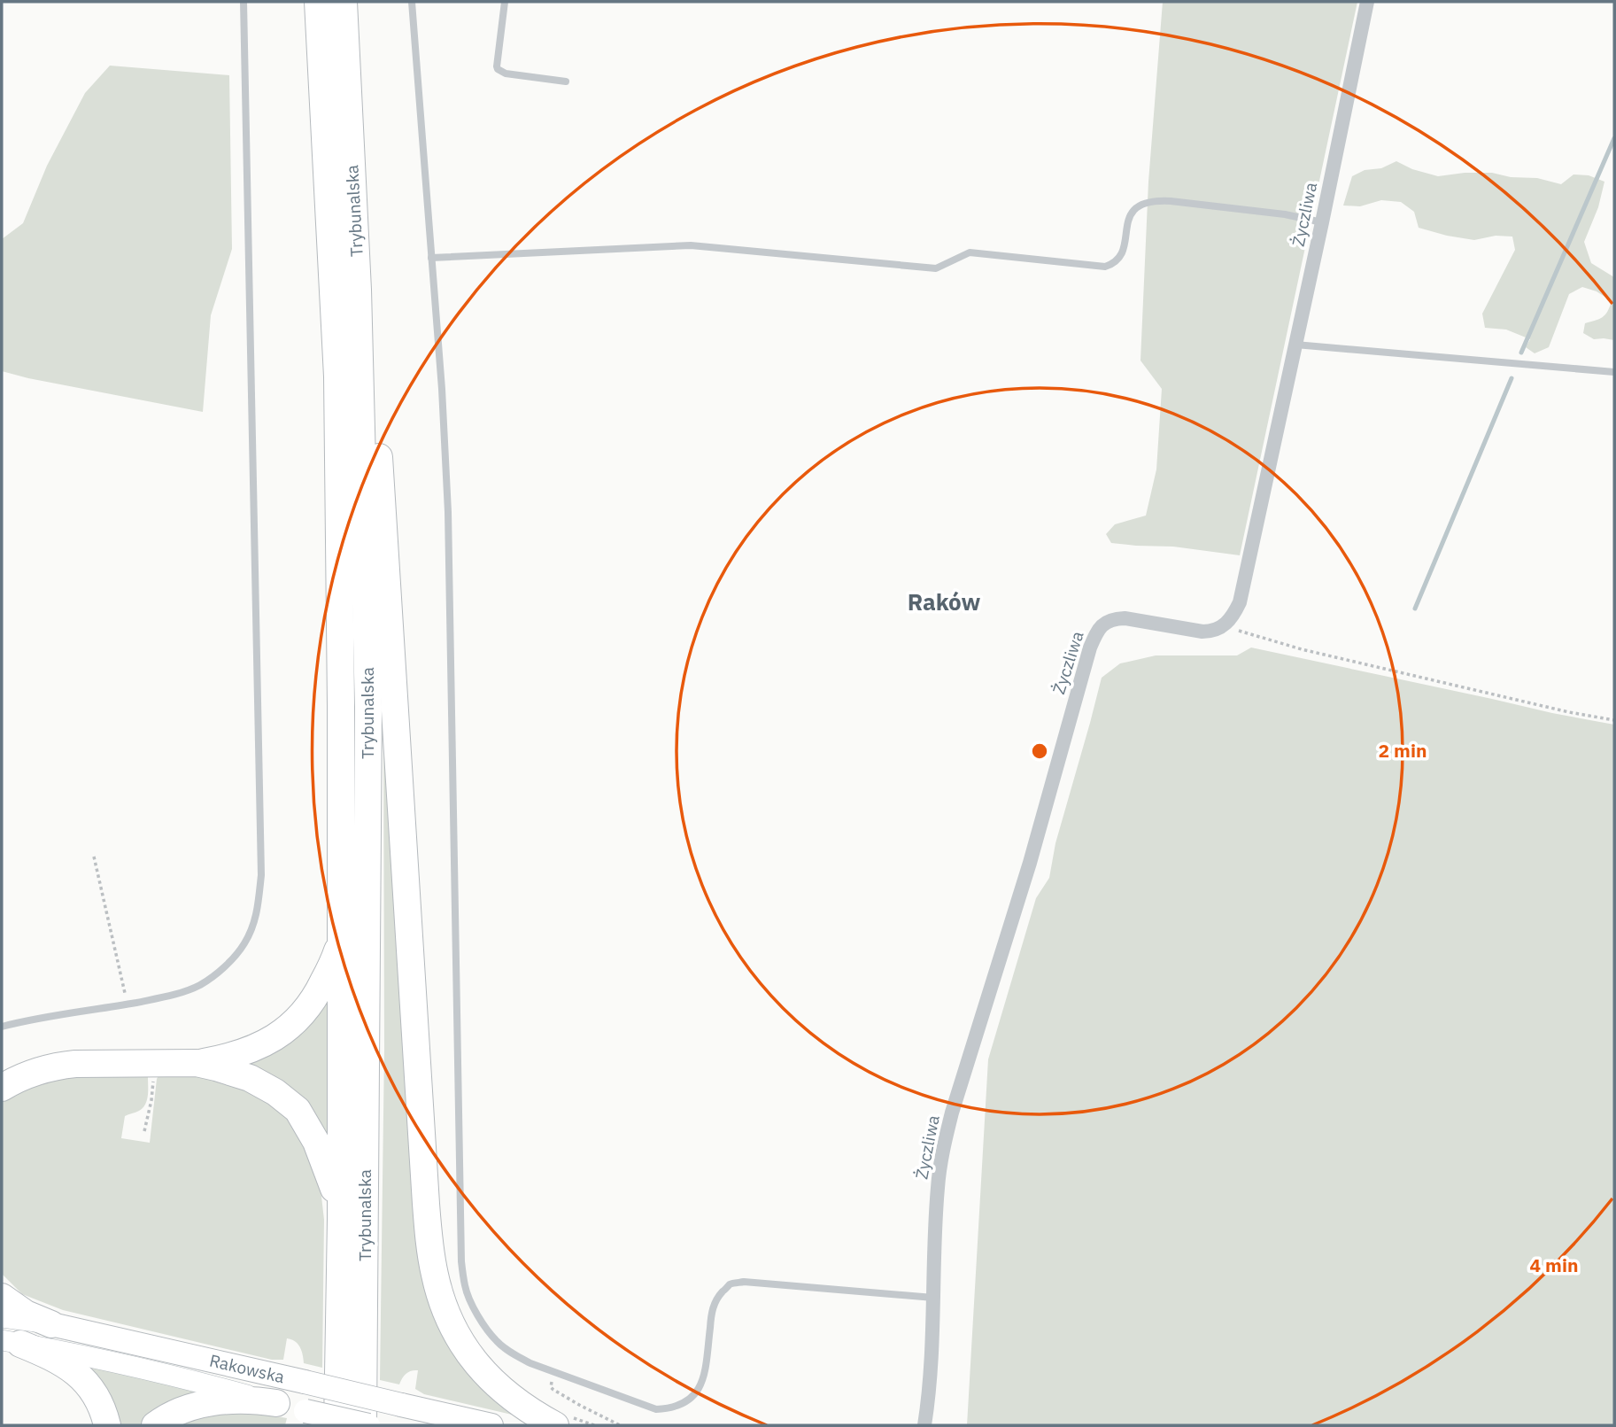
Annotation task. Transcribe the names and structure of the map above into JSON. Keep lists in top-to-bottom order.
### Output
{
  "streets": {
    "highway": ["Trybunalska"],
    "main road": ["Rakowska"],
    "street": ["Życzliwa"]
  },
  "districts": ["Raków"],
  "rings": ["2 min", "4 min"]
}
